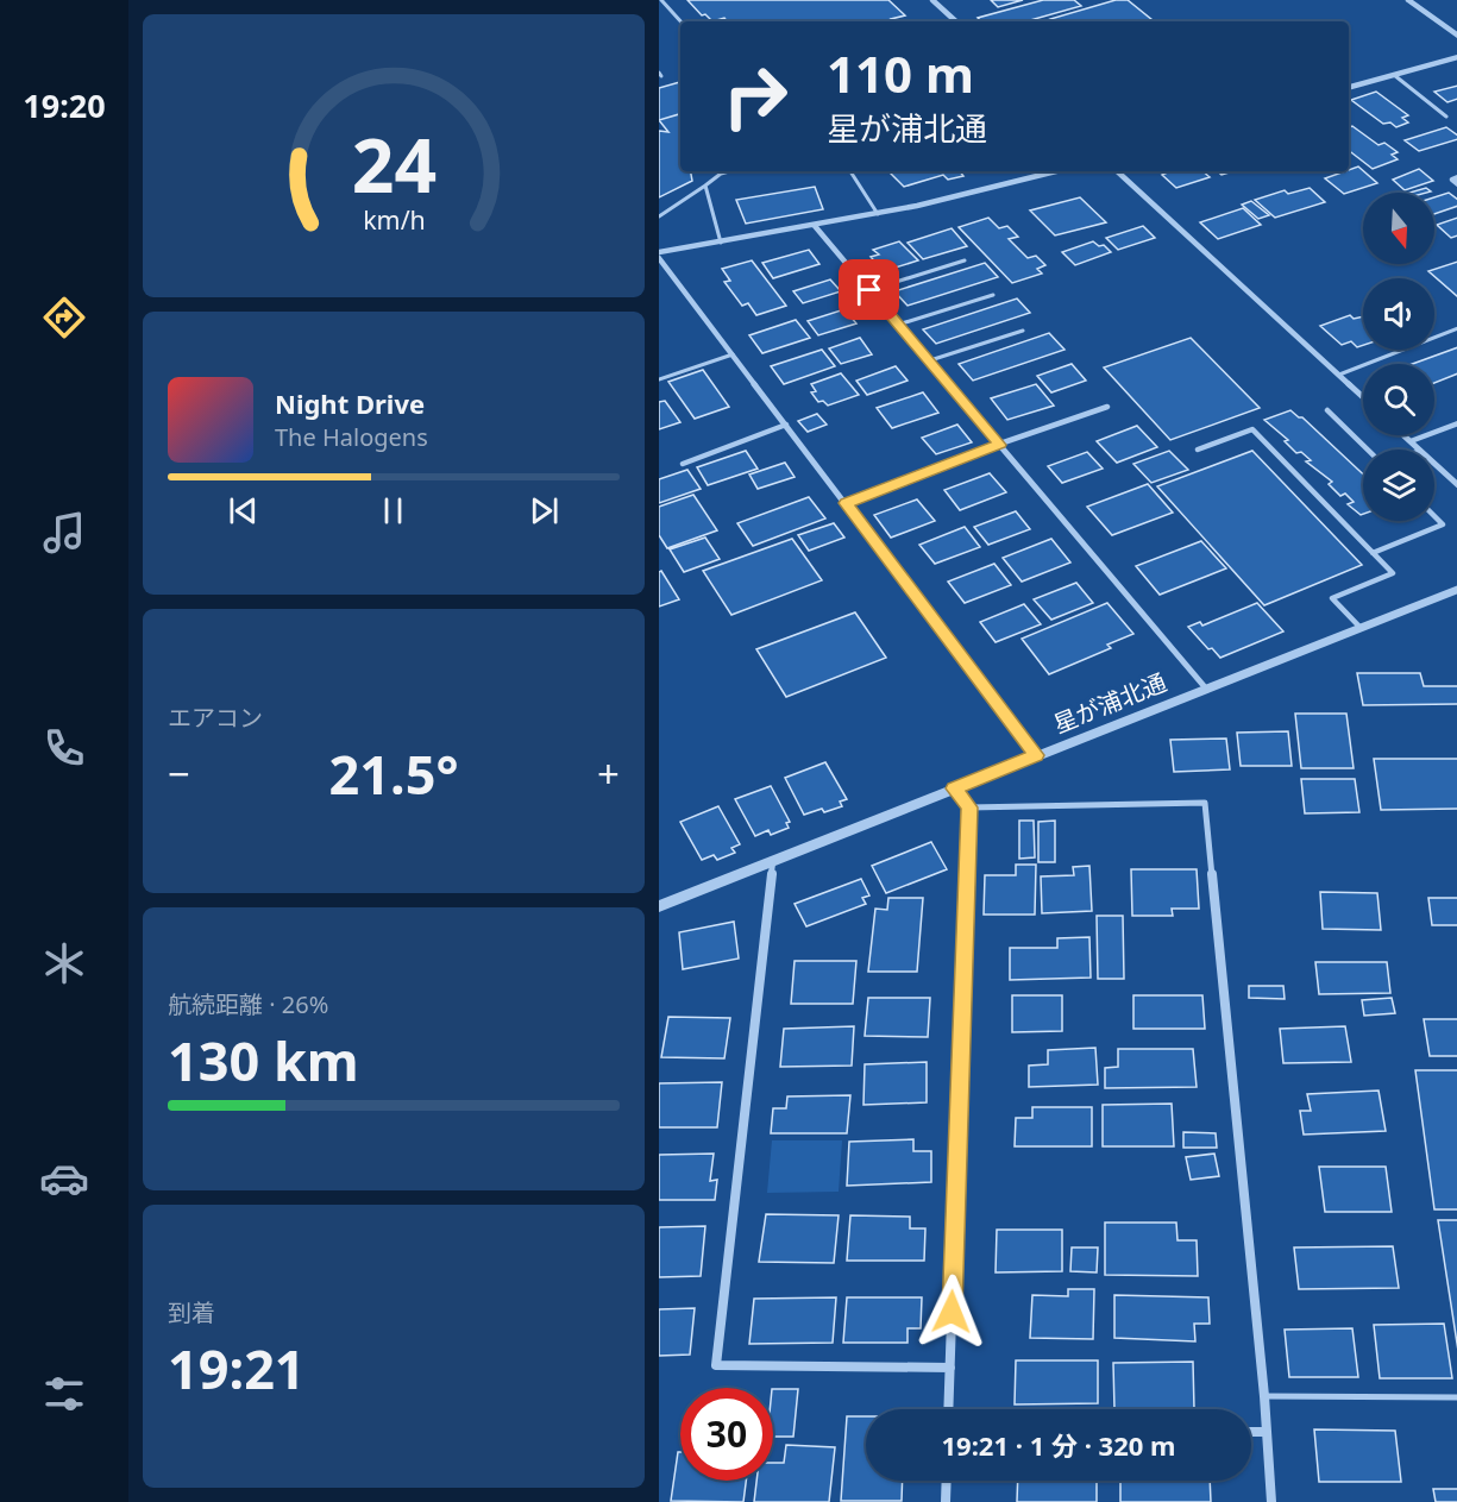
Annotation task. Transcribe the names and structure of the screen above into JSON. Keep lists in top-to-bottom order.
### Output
{
  "streets": {
    "street": ["星が浦北通"]
  },
  "north": "bottom",
  "page": {
    "tabs": "19:20",
    "turn": ["110 m", "星が浦北通"],
    "song": ["Night Drive", "The Halogens"],
    "tile": [
      "エアコン",
      ["航続距離 · 26%", "130 km"],
      ["到着", "19:21"]
    ],
    "heat": ["−", "21.5°", "+"],
    "limit": "30",
    "trip": "19:21 · 1 分 · 320 m",
    "gauge": ["24", "km/h"]
  }
}
